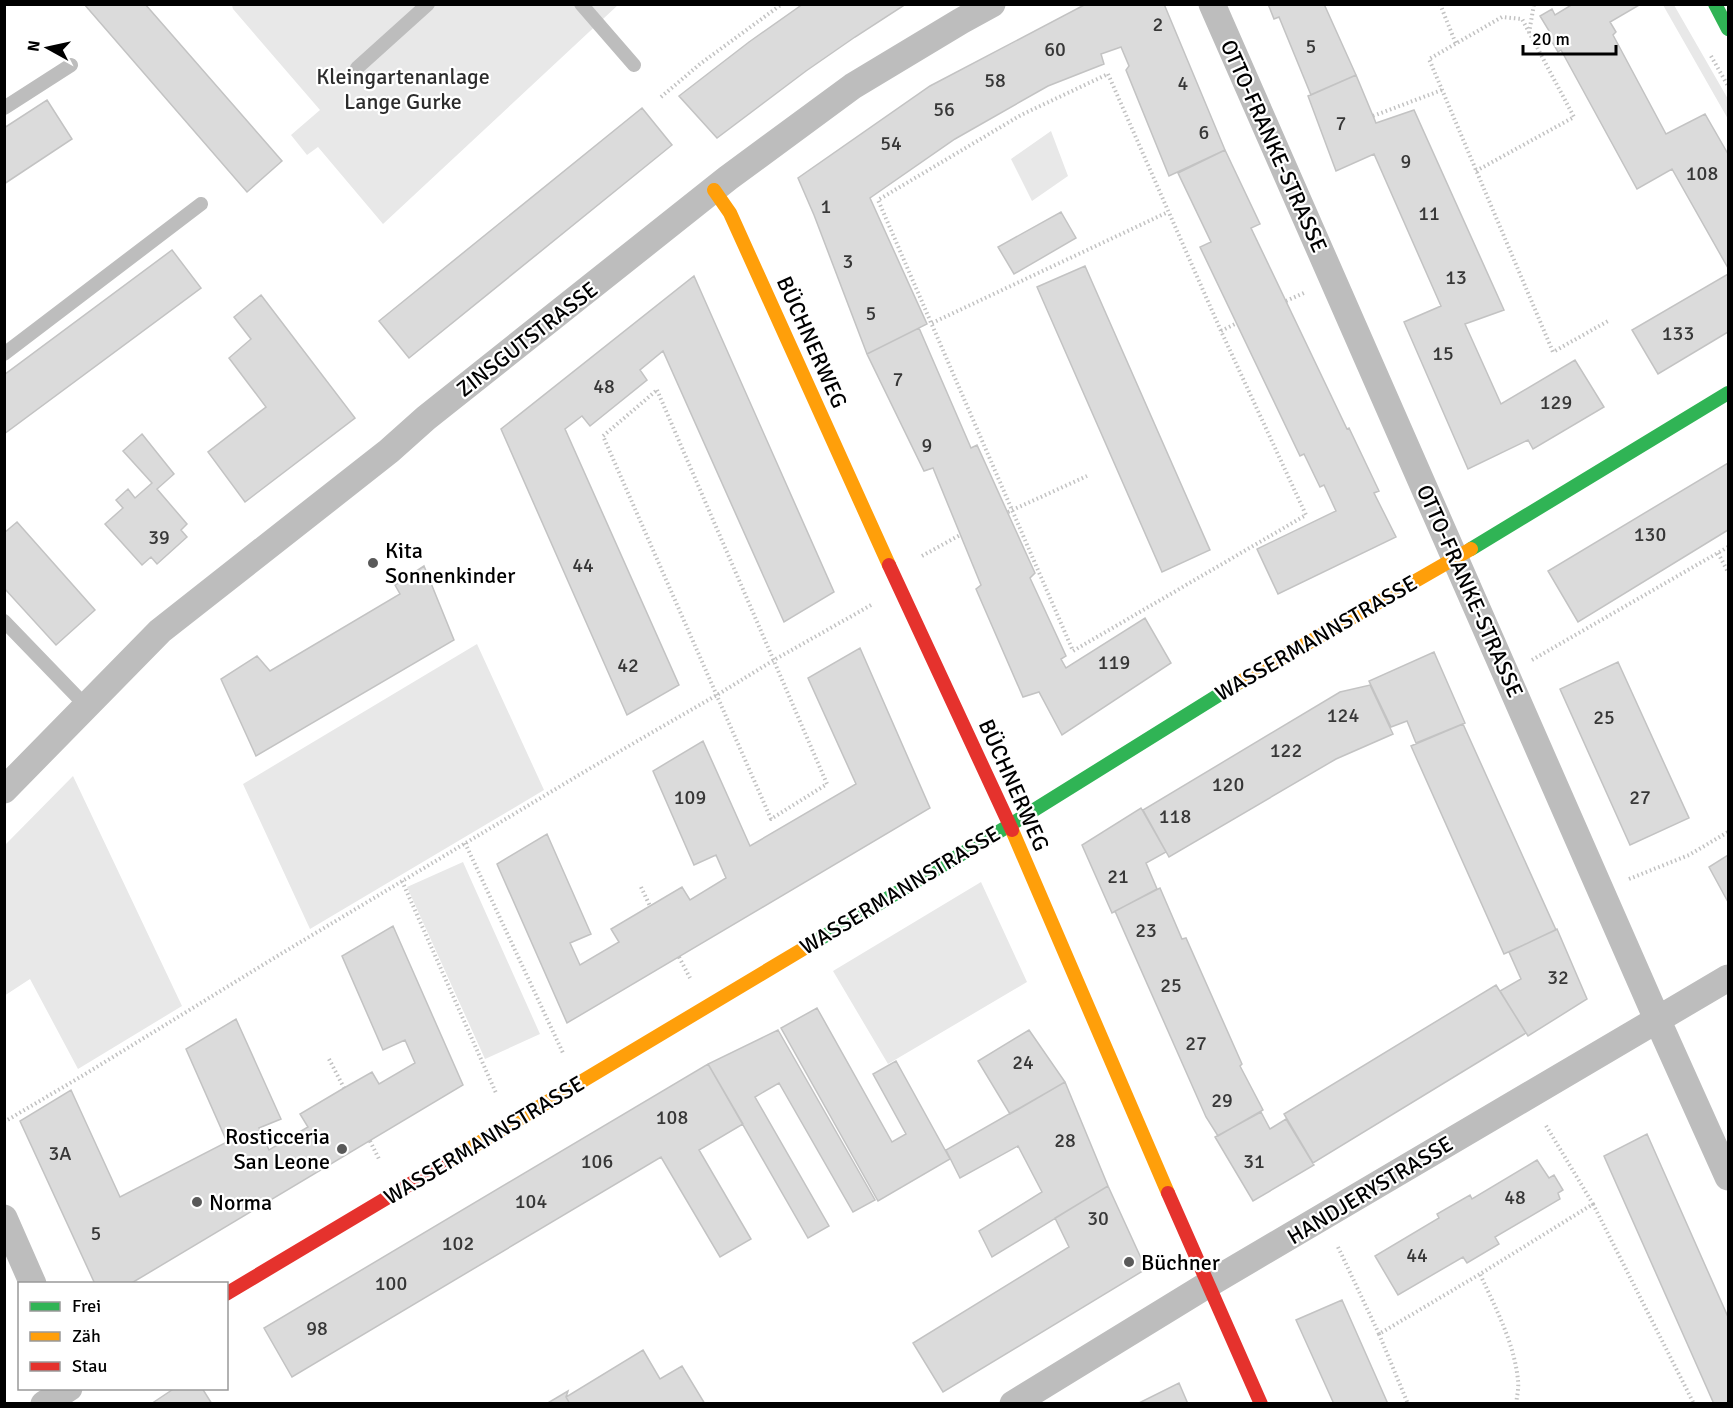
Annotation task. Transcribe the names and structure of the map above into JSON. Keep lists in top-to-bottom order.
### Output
{
  "streets": {
    "street": [
      "OTTO-FRANKE-STRASSE",
      "ZINSGUTSTRASSE",
      "BÜCHNERWEG",
      "WASSERMANNSTRASSE",
      "HANDJERYSTRASSE"
    ]
  },
  "crossings": [
    ["OTTO-FRANKE-STRASSE", "WASSERMANNSTRASSE"],
    ["OTTO-FRANKE-STRASSE", "HANDJERYSTRASSE"],
    ["ZINSGUTSTRASSE", "BÜCHNERWEG"],
    ["BÜCHNERWEG", "WASSERMANNSTRASSE"],
    ["BÜCHNERWEG", "HANDJERYSTRASSE"]
  ],
  "parks": ["Kleingartenanlage Lange Gurke"],
  "places": [
    "Kita Sonnenkinder",
    "Rosticceria San Leone",
    "Norma",
    "Büchner"
  ],
  "house_numbers": [
    "2",
    "5",
    "60",
    "58",
    "4",
    "56",
    "7",
    "6",
    "54",
    "9",
    "108",
    "1",
    "11",
    "3",
    "13",
    "5",
    "133",
    "15",
    "7",
    "48",
    "129",
    "9",
    "130",
    "39",
    "44",
    "119",
    "42",
    "124",
    "25",
    "122",
    "120",
    "109",
    "27",
    "118",
    "21",
    "23",
    "32",
    "25",
    "27",
    "24",
    "29",
    "108",
    "28",
    "3A",
    "106",
    "31",
    "48",
    "104",
    "30",
    "5",
    "102",
    "44",
    "100",
    "98"
  ],
  "legend": ["Frei", "Zäh", "Stau"],
  "scale_bar": "20 m",
  "north": "left"
}
